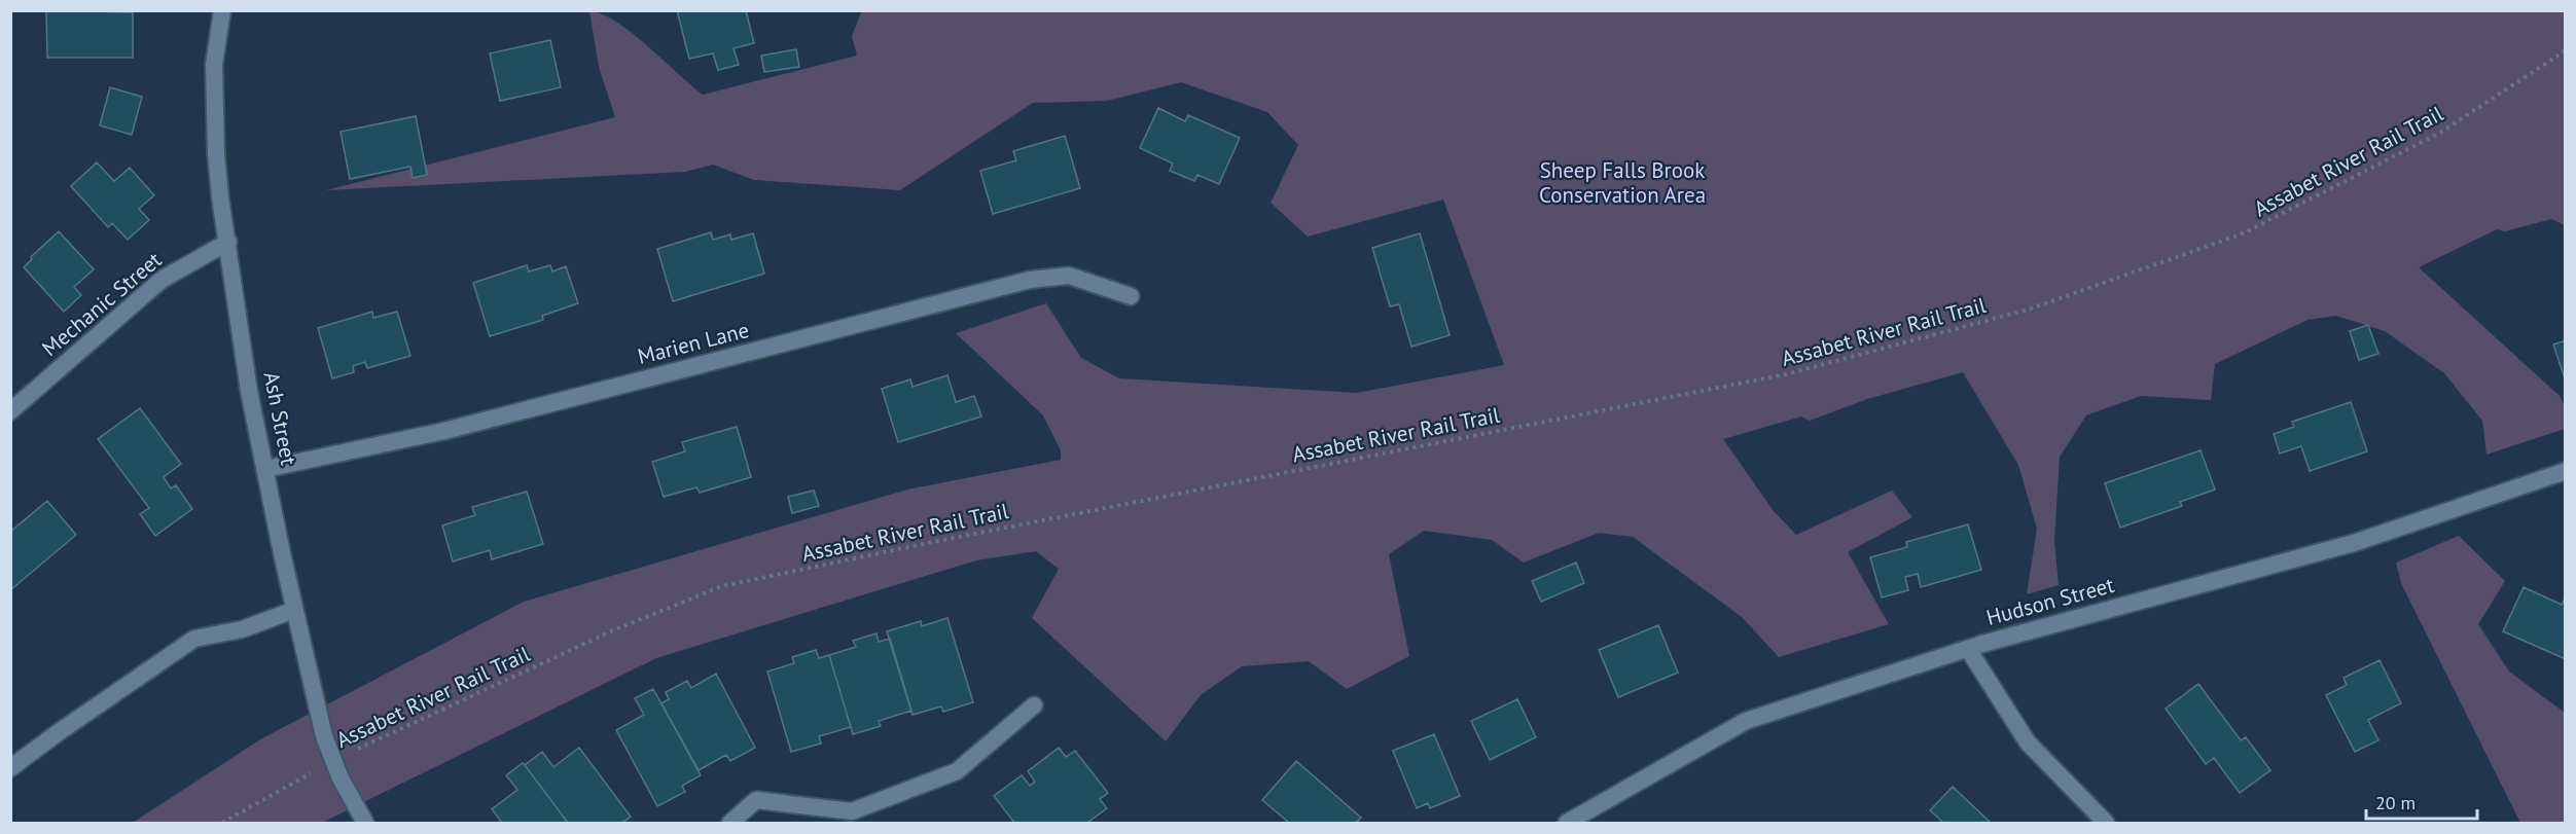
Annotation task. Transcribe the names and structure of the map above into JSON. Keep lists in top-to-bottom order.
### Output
{
  "streets": {
    "street": [
      "Mechanic Street",
      "Marien Lane",
      "Ash Street",
      "Hudson Street"
    ],
    "path": ["Assabet River Rail Trail"]
  },
  "crossings": [
    ["Assabet River Rail Trail", "Ash Street"],
    ["Mechanic Street", "Ash Street"],
    ["Marien Lane", "Ash Street"]
  ],
  "parks": ["Sheep Falls Brook Conservation Area"],
  "scale_bar": "20 m"
}
